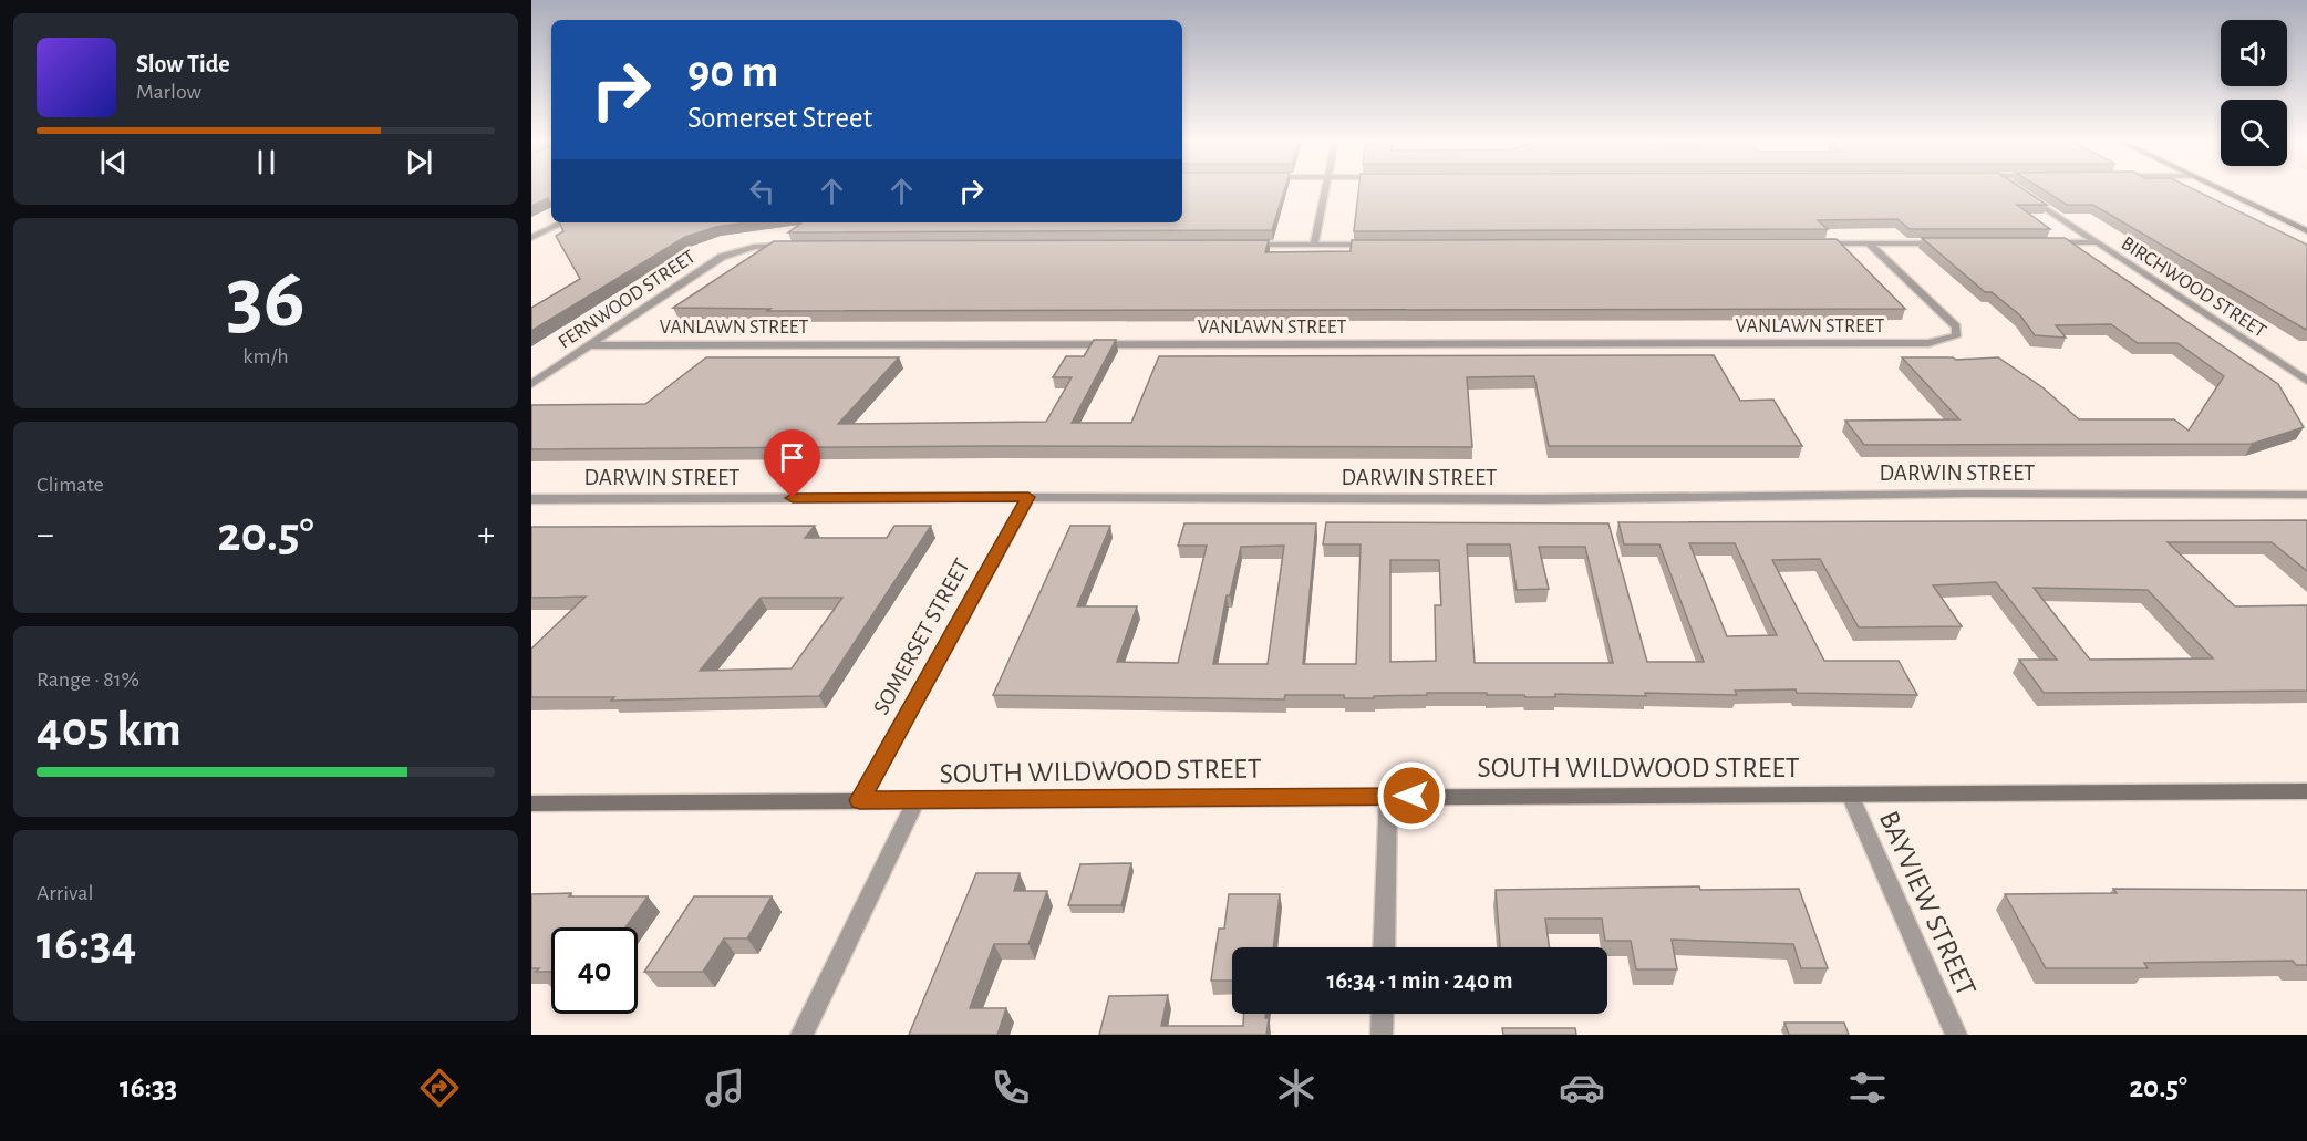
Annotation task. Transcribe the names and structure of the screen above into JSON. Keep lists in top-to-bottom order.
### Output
{
  "streets": {
    "street": [
      "BIRCHWOOD STREET",
      "FERNWOOD STREET",
      "VANLAWN STREET",
      "DARWIN STREET",
      "SOMERSET STREET",
      "SOUTH WILDWOOD STREET",
      "BAYVIEW STREET"
    ]
  },
  "crossings": [
    ["FERNWOOD STREET", "VANLAWN STREET"],
    ["DARWIN STREET", "SOMERSET STREET"],
    ["SOMERSET STREET", "SOUTH WILDWOOD STREET"],
    ["SOUTH WILDWOOD STREET", "BAYVIEW STREET"]
  ],
  "page": {
    "turn": ["90 m", "Somerset Street"],
    "song": ["Slow Tide", "Marlow"],
    "tile": [
      ["36", "km/h"],
      "Climate",
      ["Range · 81%", "405 km"],
      ["Arrival", "16:34"]
    ],
    "heat": ["−", "20.5°", "+"],
    "limit": "40",
    "trip": "16:34 · 1 min · 240 m",
    "tabs": ["16:33", "20.5°"]
  }
}
